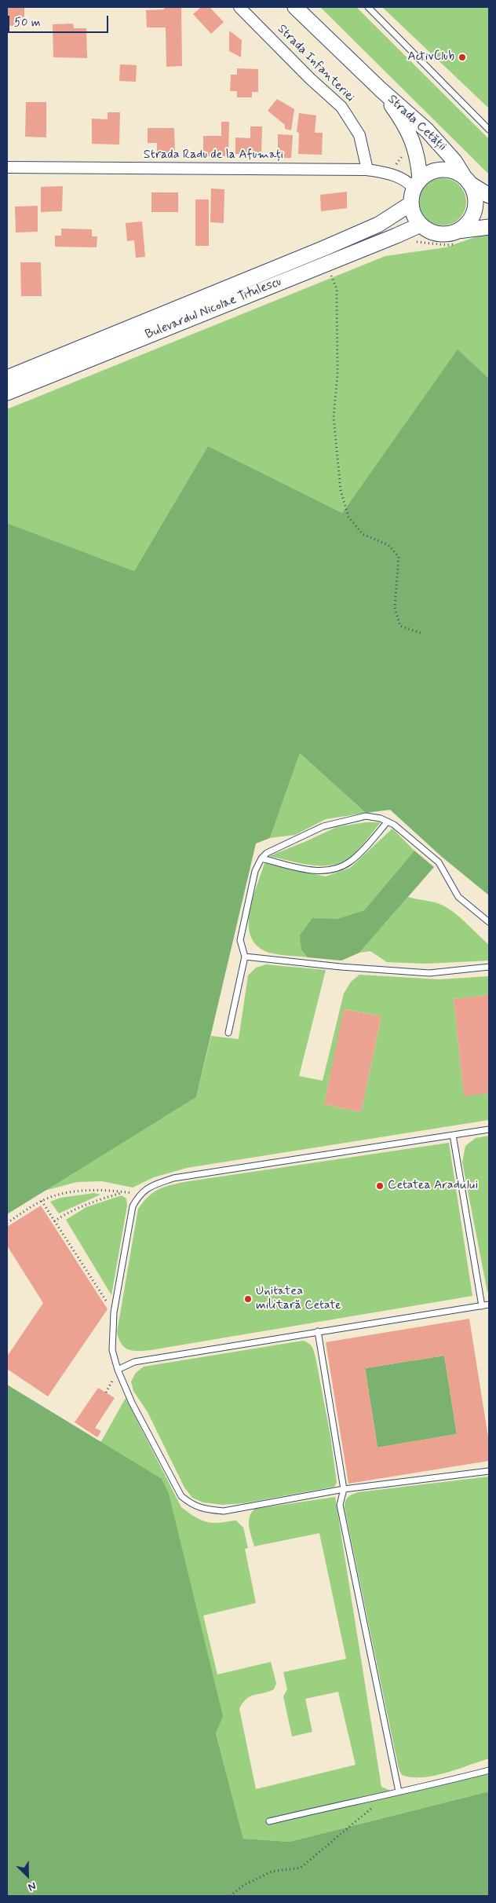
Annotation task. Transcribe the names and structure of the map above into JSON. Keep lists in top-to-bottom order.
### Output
{
  "streets": {
    "main road": ["Strada Cetății", "Bulevardul Nicolae Titulescu"],
    "street": ["Strada Infanteriei", "Strada Radu de la Afumați"]
  },
  "crossings": [
    ["Strada Infanteriei", "Strada Radu de la Afumați"],
    ["Strada Cetății", "Strada Radu de la Afumați"],
    ["Strada Cetății", "Bulevardul Nicolae Titulescu"],
    ["Strada Radu de la Afumați", "Bulevardul Nicolae Titulescu"]
  ],
  "places": ["ActivClub", "Cetatea Aradului", "Unitatea militară Cetate"],
  "scale_bar": "50 m",
  "north": "bottom right"
}
